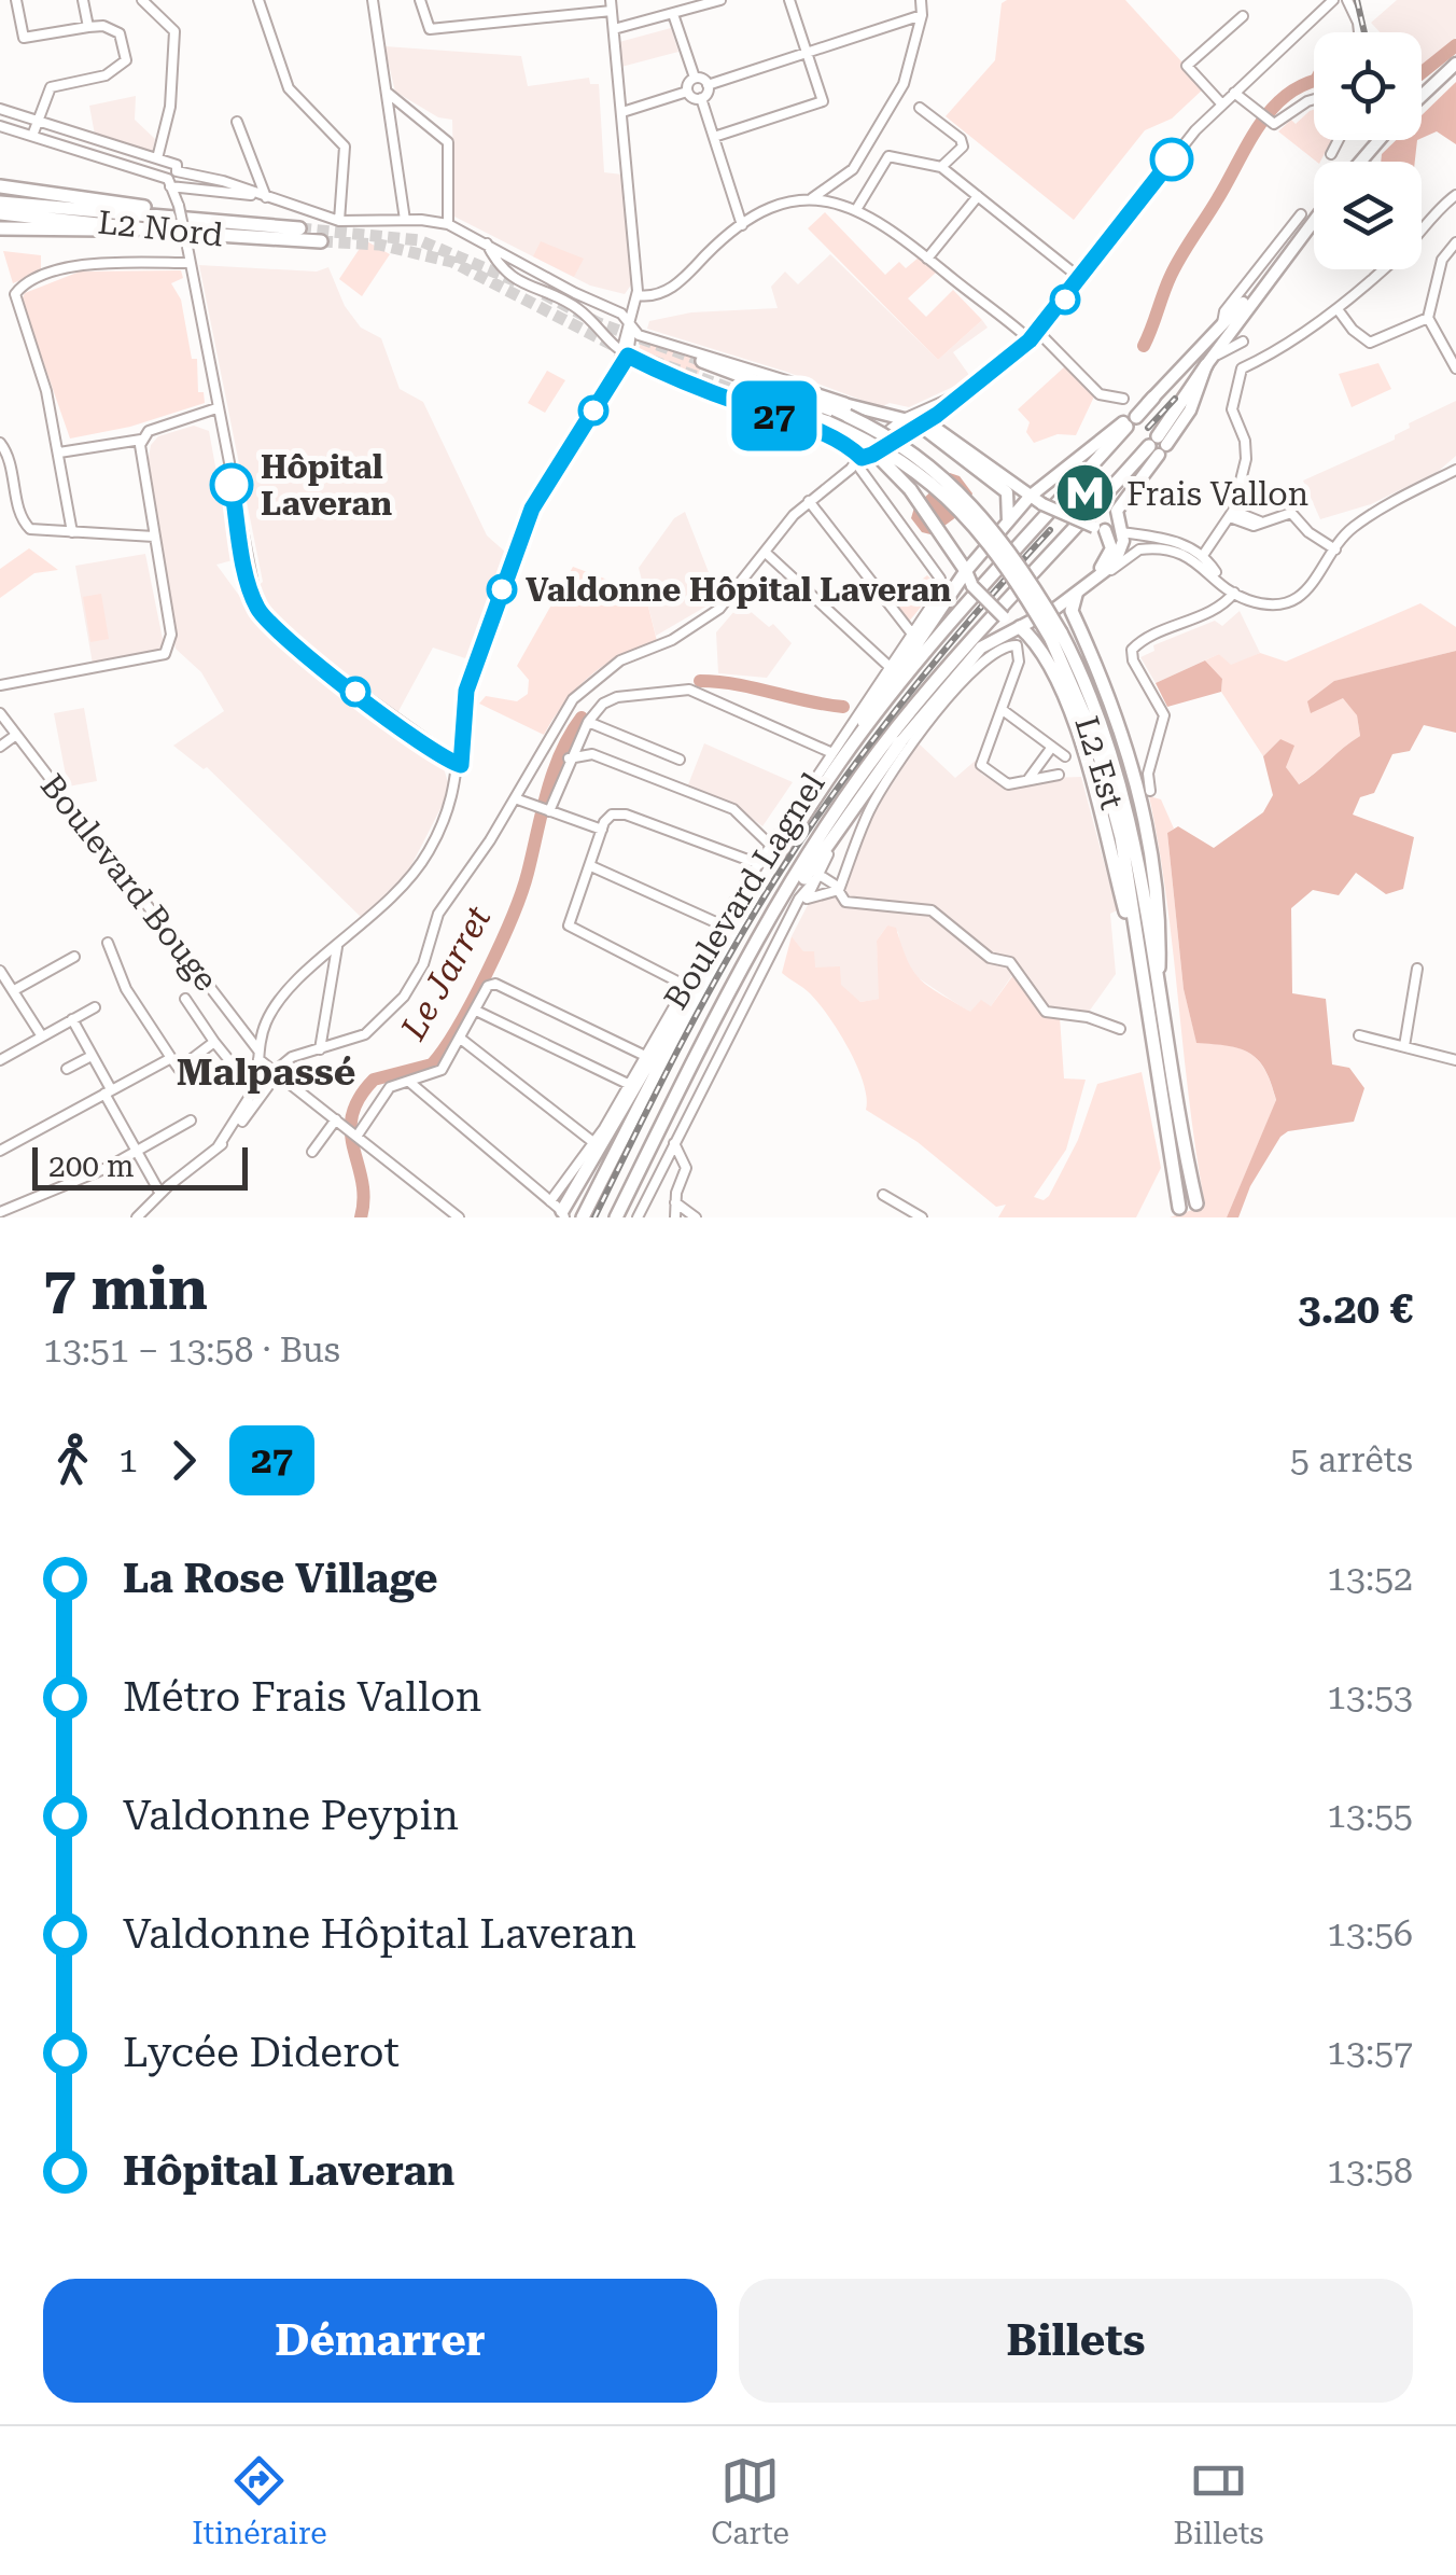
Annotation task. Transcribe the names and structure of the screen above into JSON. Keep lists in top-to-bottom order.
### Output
{
  "streets": {
    "highway": ["L2 Nord", "L2 Est"],
    "street": ["Boulevard Bouge", "Boulevard Lagnel"]
  },
  "districts": ["Malpassé"],
  "water": ["Le Jarret"],
  "places": {
    "other": ["Hôpital Laveran", "Valdonne Hôpital Laveran"],
    "metro station": ["Frais Vallon"]
  },
  "lines": ["bus line 27"],
  "scale_bar": "200 m",
  "page": {
    "on_map": "27",
    "scale": "200 m",
    "heading": ["7 min", "13:51 – 13:58 · Bus", "3.20 €"],
    "legs": ["1", "27", "5 arrêts"],
    "list": [
      {
        "name": "La Rose Village",
        "value": "13:52"
      },
      {
        "name": "Métro Frais Vallon",
        "value": "13:53"
      },
      {
        "name": "Valdonne Peypin",
        "value": "13:55"
      },
      {
        "name": "Valdonne Hôpital Laveran",
        "value": "13:56"
      },
      {
        "name": "Lycée Diderot",
        "value": "13:57"
      },
      {
        "name": "Hôpital Laveran",
        "value": "13:58"
      }
    ],
    "buttons": ["Démarrer", "Billets"],
    "tabs": ["Itinéraire", "Carte", "Billets"]
  }
}
